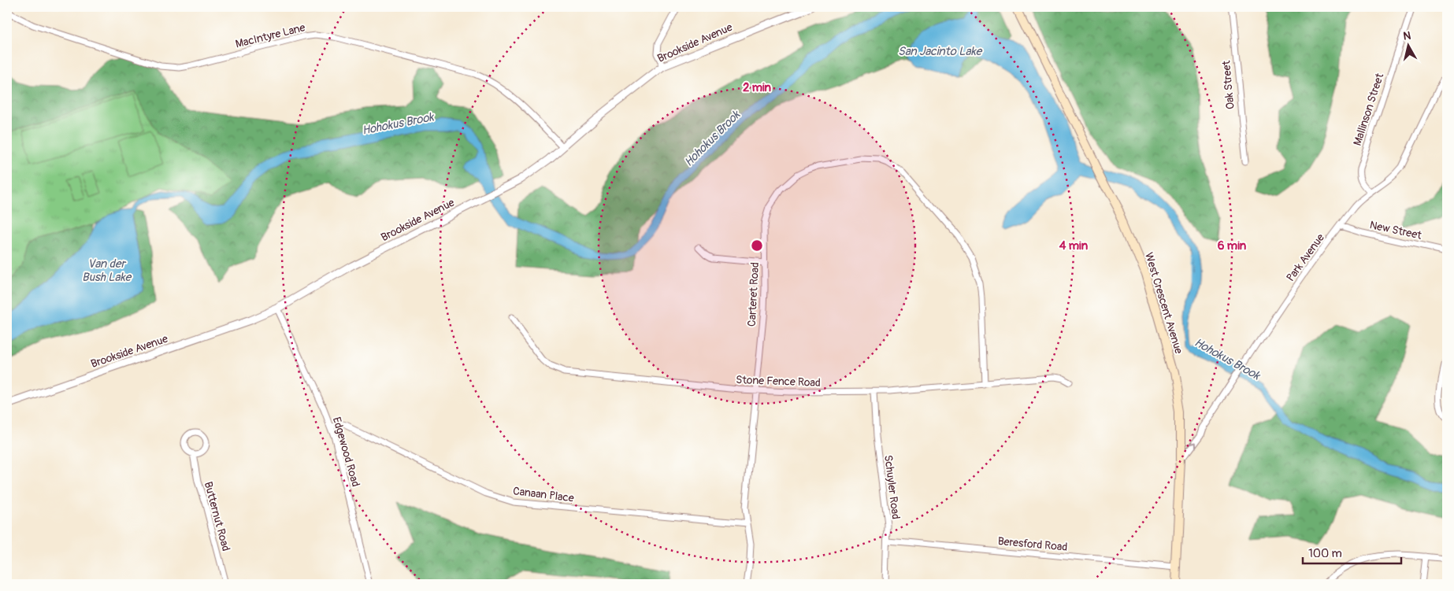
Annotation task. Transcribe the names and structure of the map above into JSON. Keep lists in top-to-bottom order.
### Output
{
  "streets": {
    "main road": ["West Crescent Avenue"],
    "street": [
      "MacIntyre Lane",
      "Brookside Avenue",
      "Oak Street",
      "Mallinson Street",
      "New Street",
      "Park Avenue",
      "Carteret Road",
      "Stone Fence Road",
      "Edgewood Road",
      "Schuyler Road",
      "Canaan Place",
      "Butternut Road",
      "Beresford Road"
    ]
  },
  "crossings": [
    ["MacIntyre Lane", "Brookside Avenue"],
    ["Brookside Avenue", "Edgewood Road"],
    ["Mallinson Street", "Park Avenue"],
    ["New Street", "Park Avenue"],
    ["Park Avenue", "West Crescent Avenue"],
    ["Carteret Road", "Stone Fence Road"],
    ["Carteret Road", "Canaan Place"],
    ["West Crescent Avenue", "Beresford Road"],
    ["Stone Fence Road", "Schuyler Road"],
    ["Edgewood Road", "Canaan Place"],
    ["Schuyler Road", "Beresford Road"]
  ],
  "one_way": ["Park Avenue"],
  "water": ["San Jacinto Lake", "Hohokus Brook", "Van der Bush Lake"],
  "scale_bar": "100 m",
  "north": "top",
  "rings": ["2 min", "4 min", "6 min"]
}
